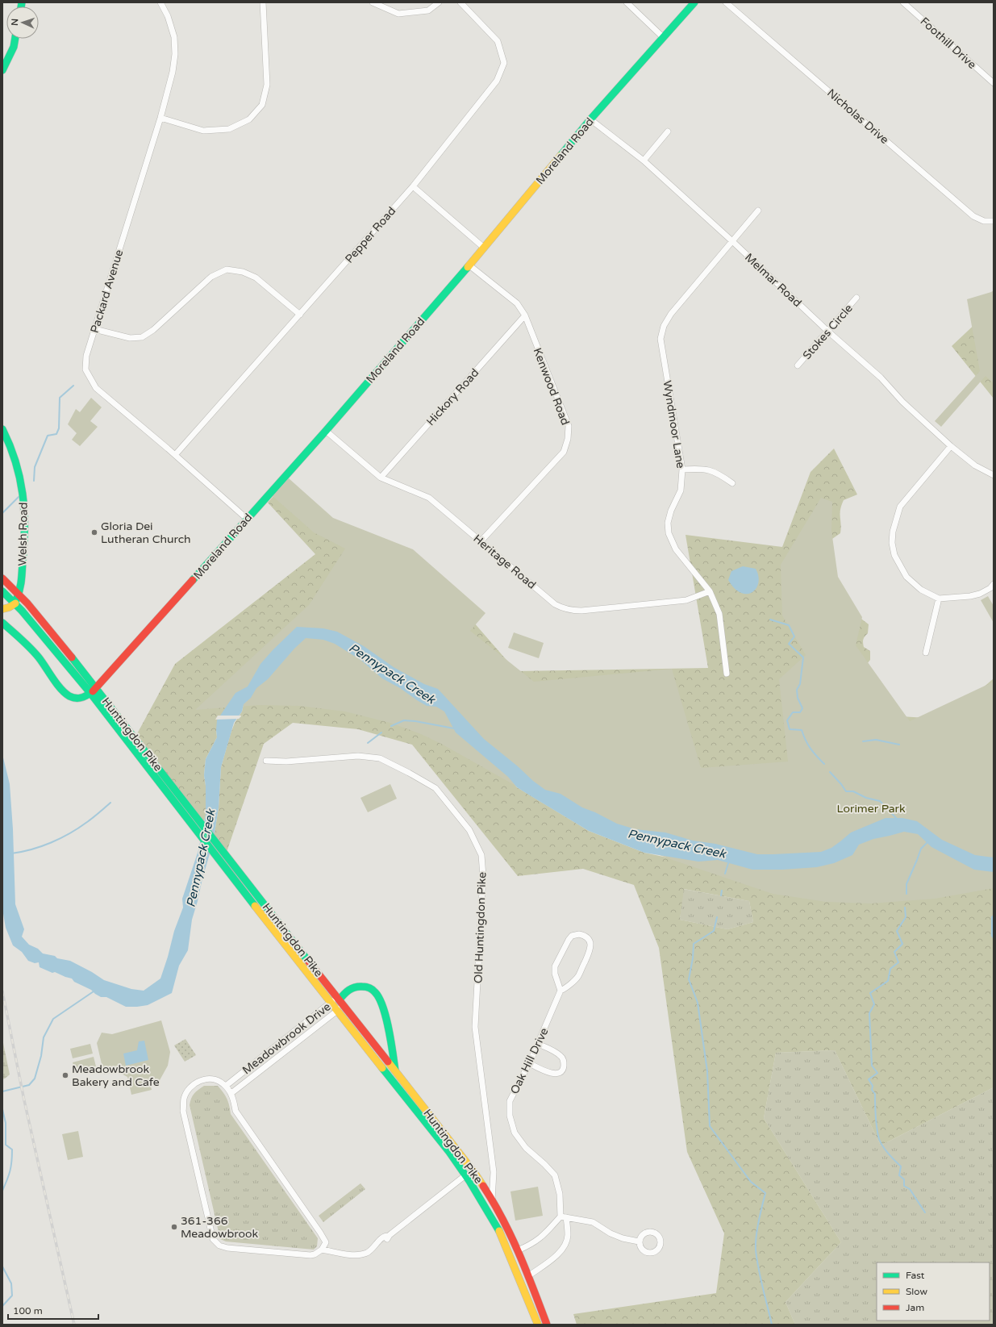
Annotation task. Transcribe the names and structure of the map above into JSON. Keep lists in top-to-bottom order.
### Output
{
  "streets": {
    "main road": ["Moreland Road", "Welsh Road", "Huntingdon Pike"],
    "street": [
      "Foothill Drive",
      "Nicholas Drive",
      "Pepper Road",
      "Melmar Road",
      "Packard Avenue",
      "Stokes Circle",
      "Kenwood Road",
      "Hickory Road",
      "Wyndmoor Lane",
      "Heritage Road",
      "Old Huntingdon Pike",
      "Meadowbrook Drive",
      "Oak Hill Drive"
    ]
  },
  "crossings": [
    ["Moreland Road", "Melmar Road"],
    ["Moreland Road", "Packard Avenue"],
    ["Moreland Road", "Kenwood Road"],
    ["Moreland Road", "Heritage Road"],
    ["Moreland Road", "Huntingdon Pike"],
    ["Pepper Road", "Packard Avenue"],
    ["Melmar Road", "Stokes Circle"],
    ["Melmar Road", "Wyndmoor Lane"],
    ["Kenwood Road", "Hickory Road"],
    ["Kenwood Road", "Heritage Road"],
    ["Hickory Road", "Heritage Road"],
    ["Wyndmoor Lane", "Heritage Road"],
    ["Welsh Road", "Huntingdon Pike"],
    ["Huntingdon Pike", "Old Huntingdon Pike"],
    ["Huntingdon Pike", "Meadowbrook Drive"],
    ["Huntingdon Pike", "Oak Hill Drive"]
  ],
  "water": ["Pennypack Creek"],
  "parks": ["Lorimer Park"],
  "places": ["Gloria Dei Lutheran Church", "Meadowbrook Bakery and Cafe", "361-366 Meadowbrook"],
  "legend": ["Fast", "Slow", "Jam"],
  "scale_bar": "100 m",
  "north": "left"
}
